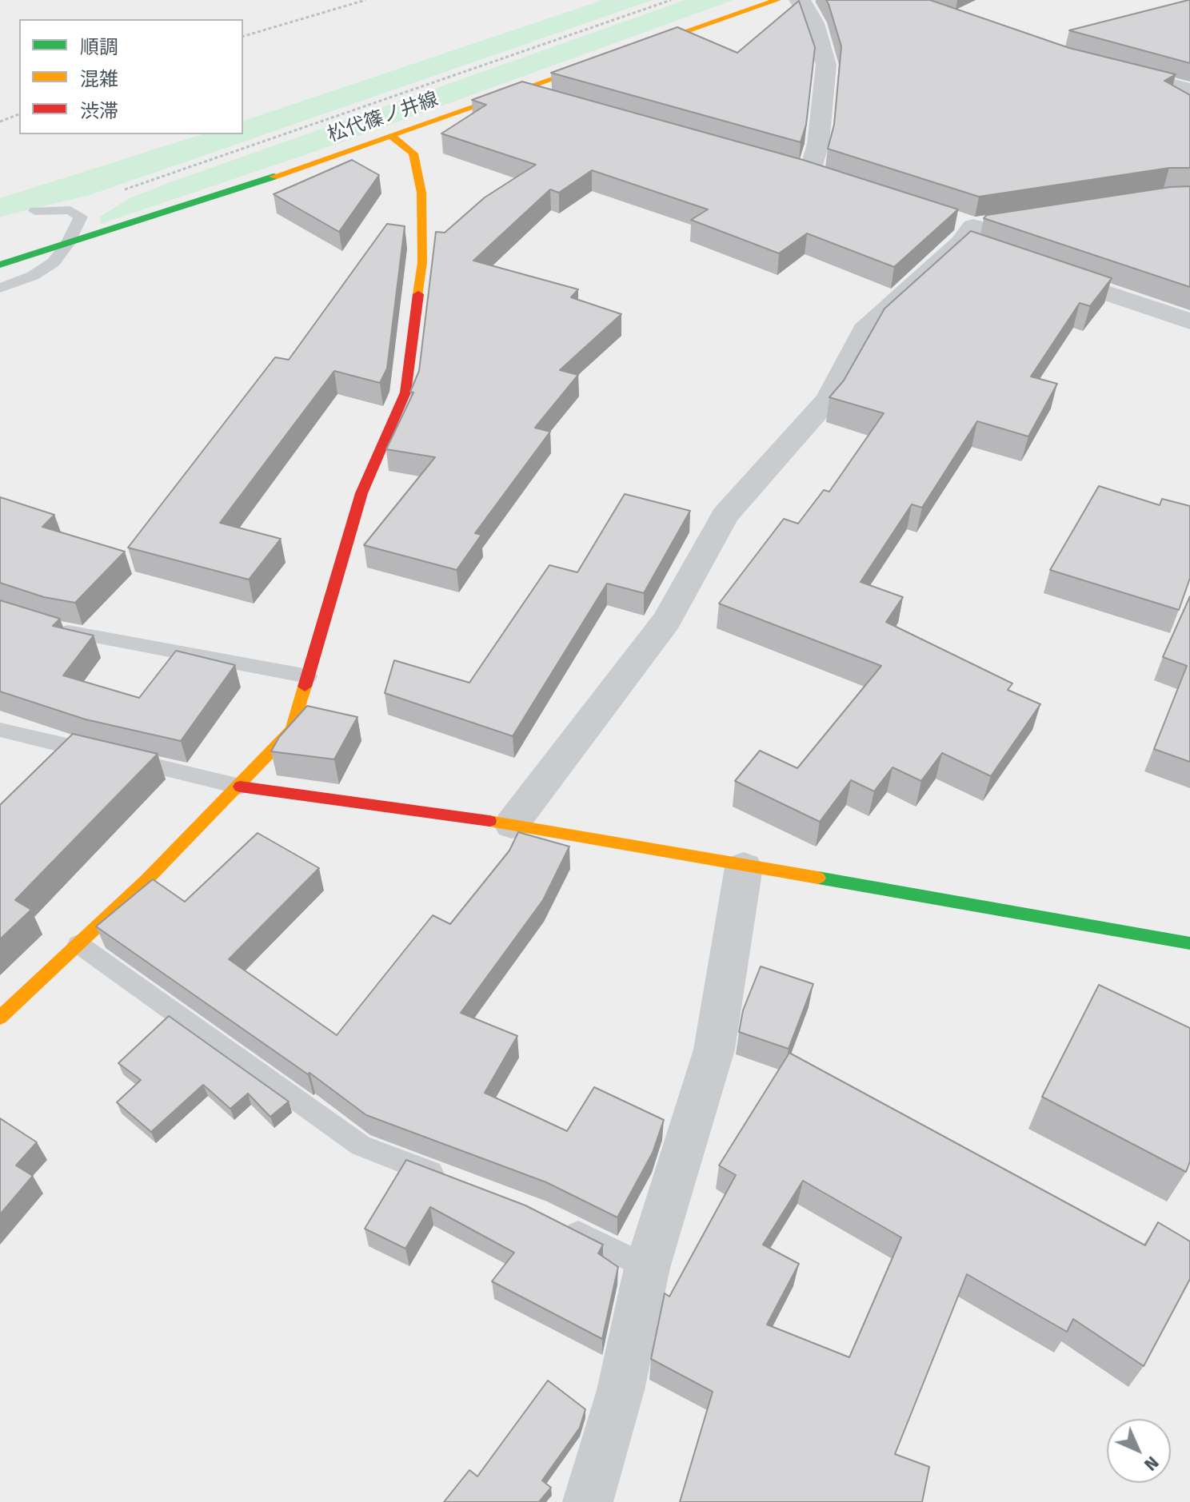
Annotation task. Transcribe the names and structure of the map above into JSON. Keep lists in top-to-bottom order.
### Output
{
  "streets": {
    "street": ["松代篠ノ井線"]
  },
  "legend": ["順調", "混雑", "渋滞"],
  "north": "bottom right"
}
